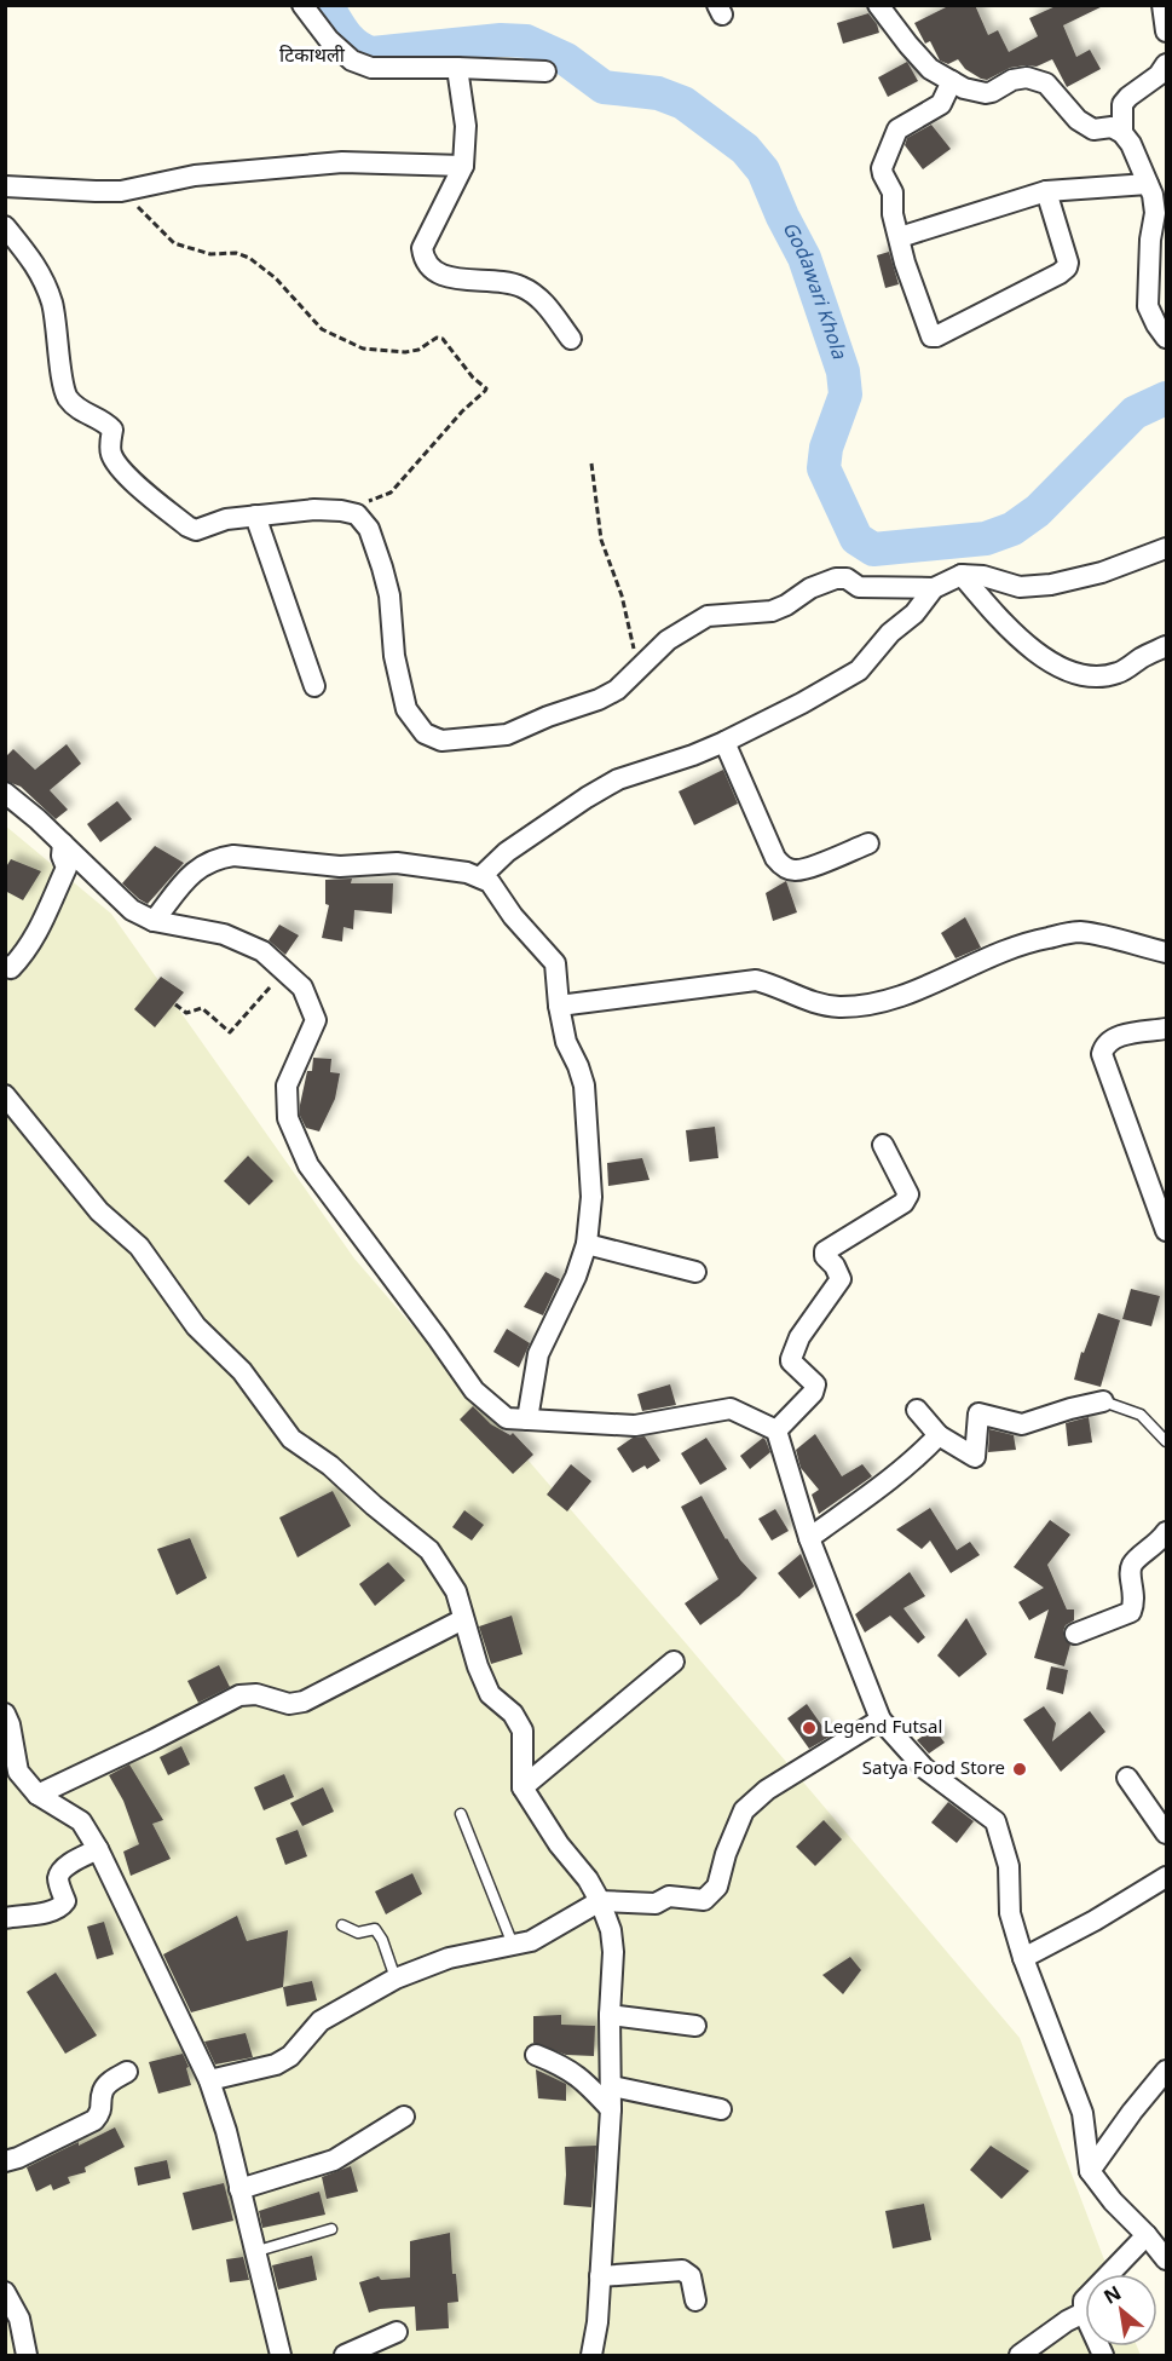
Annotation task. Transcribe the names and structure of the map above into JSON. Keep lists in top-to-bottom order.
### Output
{
  "districts": ["टिकाथली"],
  "water": ["Godawari Khola"],
  "places": ["Legend Futsal", "Satya Food Store"],
  "north": "top left"
}
